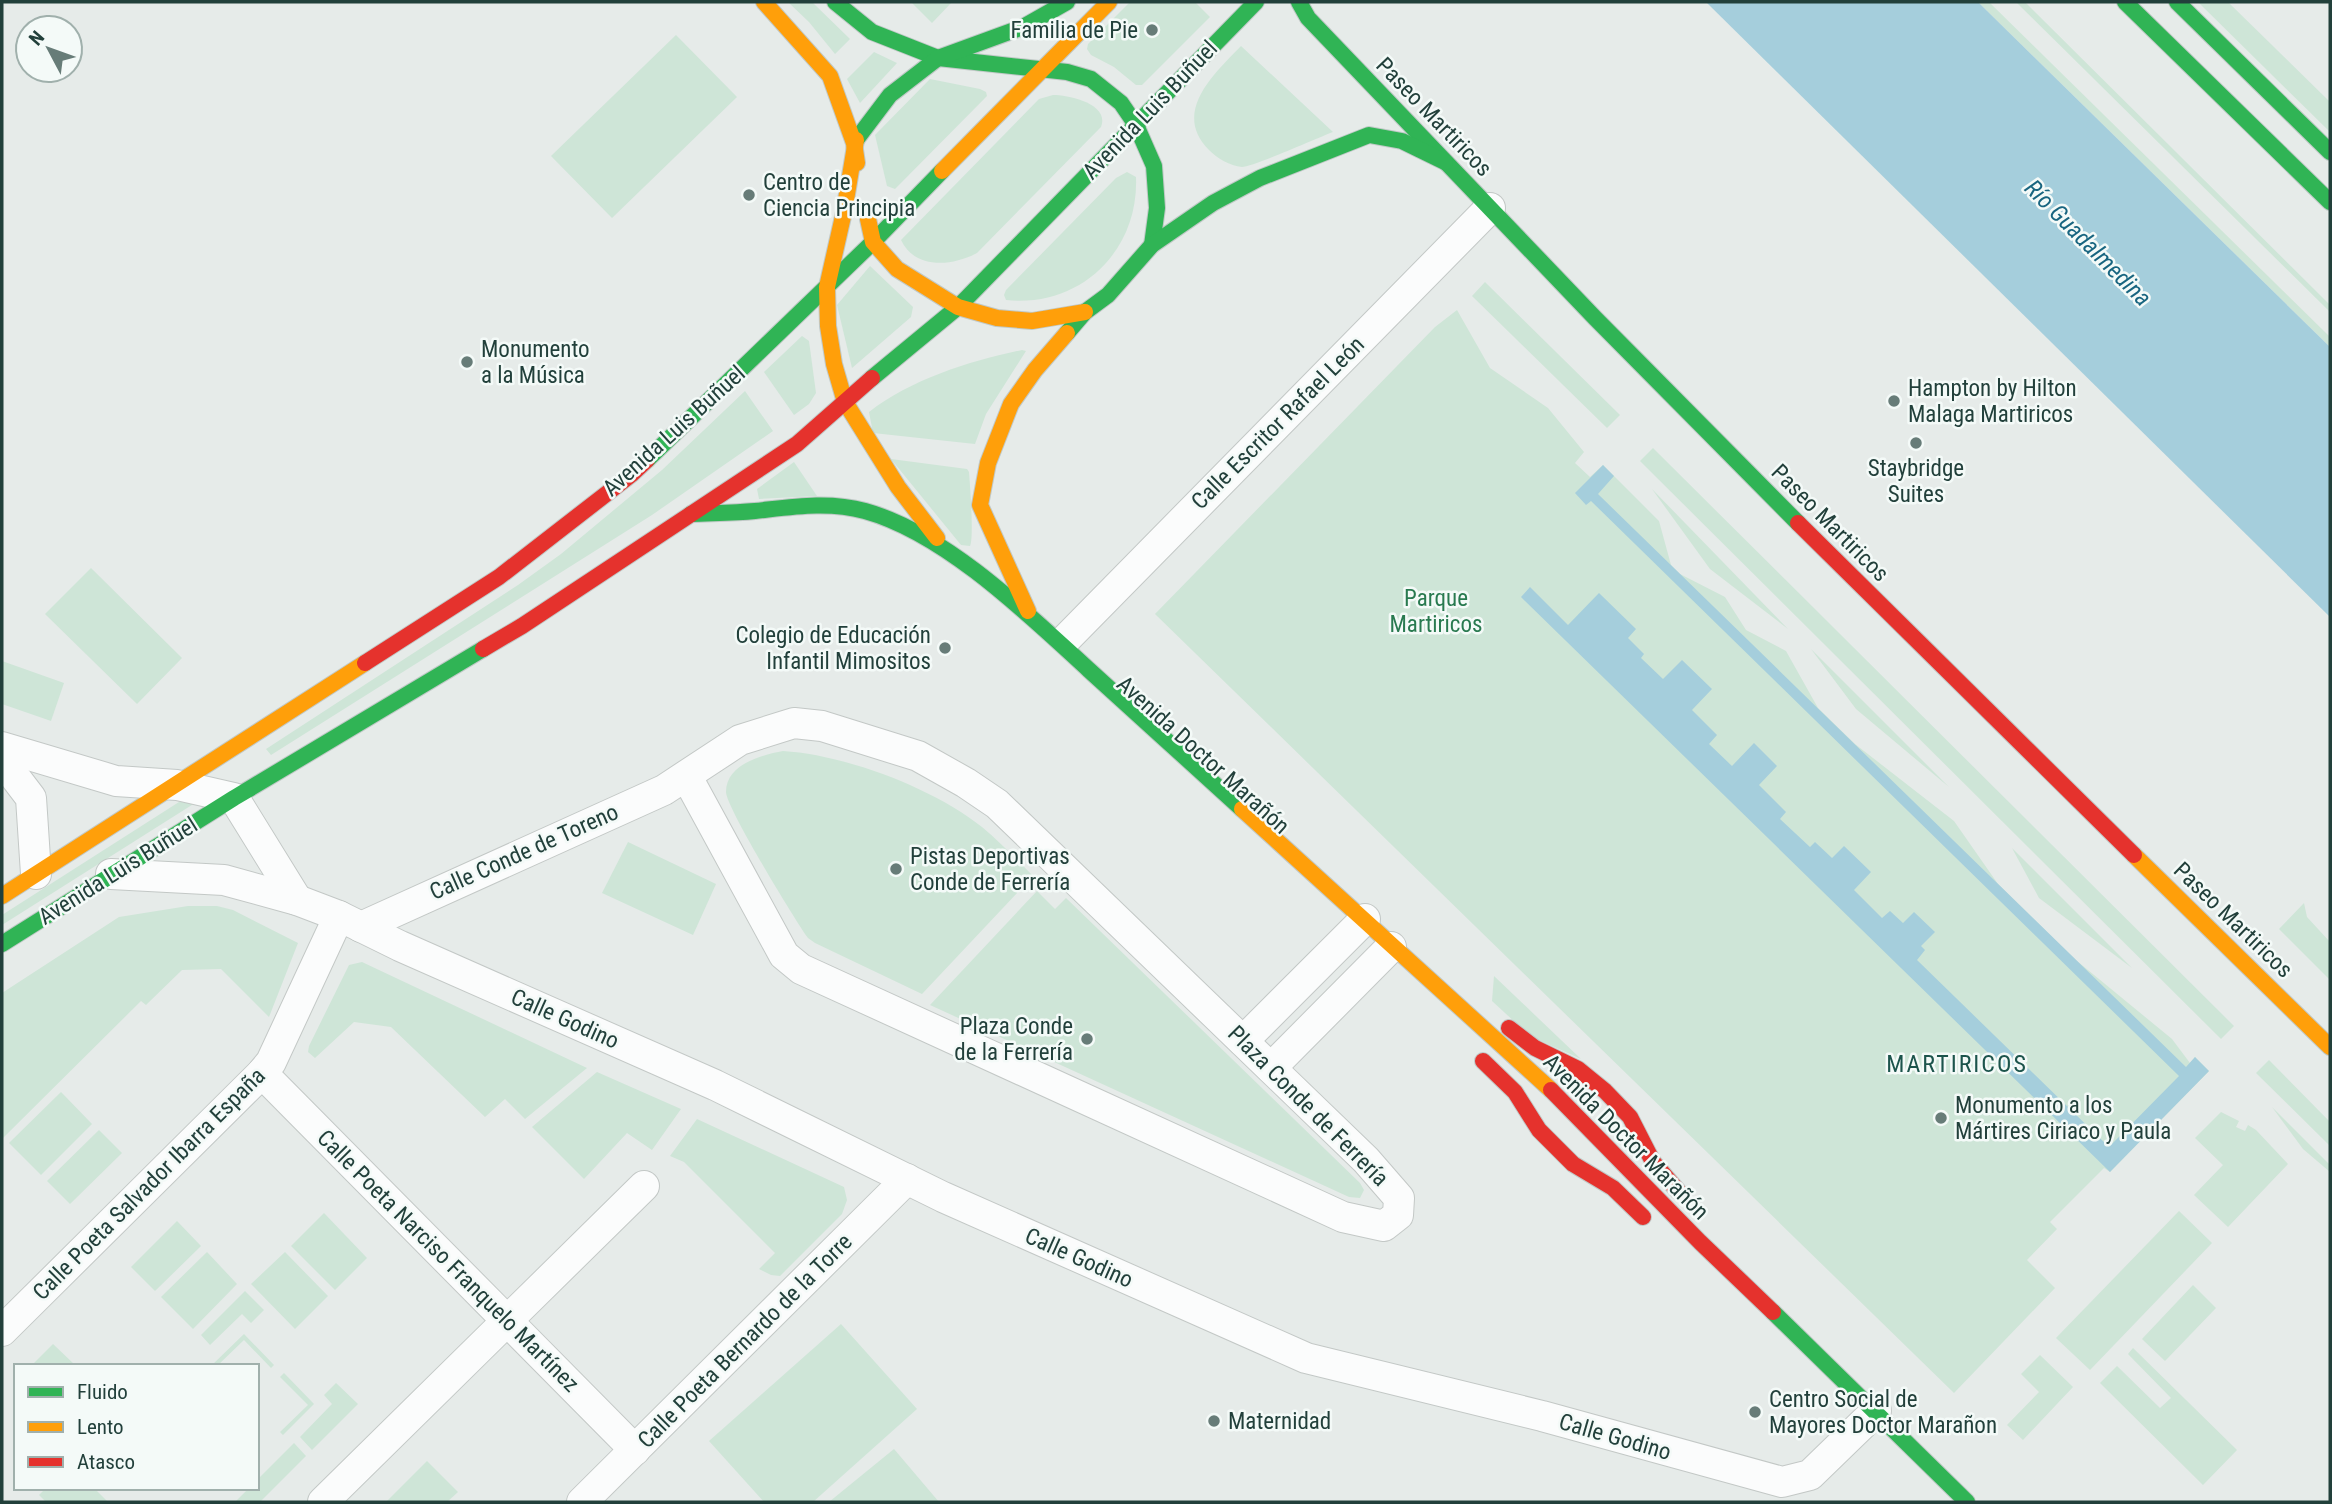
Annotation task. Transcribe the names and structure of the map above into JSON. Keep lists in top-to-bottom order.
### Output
{
  "streets": {
    "main road": ["Avenida Luis Buñuel", "Paseo Martiricos", "Avenida Doctor Marañón"],
    "street": [
      "Calle Escritor Rafael León",
      "Calle Conde de Toreno",
      "Calle Godino",
      "Plaza Conde de Ferrería",
      "Calle Poeta Salvador Ibarra España",
      "Calle Poeta Narciso Franquelo Martínez",
      "Calle Poeta Bernardo de la Torre"
    ]
  },
  "crossings": [
    ["Avenida Luis Buñuel", "Avenida Doctor Marañón"],
    ["Avenida Luis Buñuel", "Calle Godino"],
    ["Paseo Martiricos", "Calle Escritor Rafael León"],
    ["Paseo Martiricos", "Avenida Doctor Marañón"],
    ["Calle Escritor Rafael León", "Avenida Doctor Marañón"],
    ["Avenida Doctor Marañón", "Calle Godino"],
    ["Calle Conde de Toreno", "Calle Godino"],
    ["Calle Conde de Toreno", "Plaza Conde de Ferrería"],
    ["Calle Conde de Toreno", "Calle Poeta Salvador Ibarra España"],
    ["Calle Godino", "Calle Poeta Salvador Ibarra España"],
    ["Calle Godino", "Calle Poeta Bernardo de la Torre"],
    ["Calle Poeta Salvador Ibarra España", "Calle Poeta Narciso Franquelo Martínez"],
    ["Calle Poeta Narciso Franquelo Martínez", "Calle Poeta Bernardo de la Torre"]
  ],
  "districts": ["MARTIRICOS"],
  "water": ["Río Guadalmedina"],
  "parks": ["Parque Martiricos"],
  "places": [
    "Familia de Pie",
    "Centro de Ciencia Principia",
    "Monumento a la Música",
    "Hampton by Hilton Malaga Martiricos",
    "Staybridge Suites",
    "Colegio de Educación Infantil Mimositos",
    "Pistas Deportivas Conde de Ferrería",
    "Plaza Conde de la Ferrería",
    "Monumento a los Mártires Ciriaco y Paula",
    "Centro Social de Mayores Doctor Marañon",
    "Maternidad"
  ],
  "legend": ["Fluido", "Lento", "Atasco"],
  "north": "top left"
}
